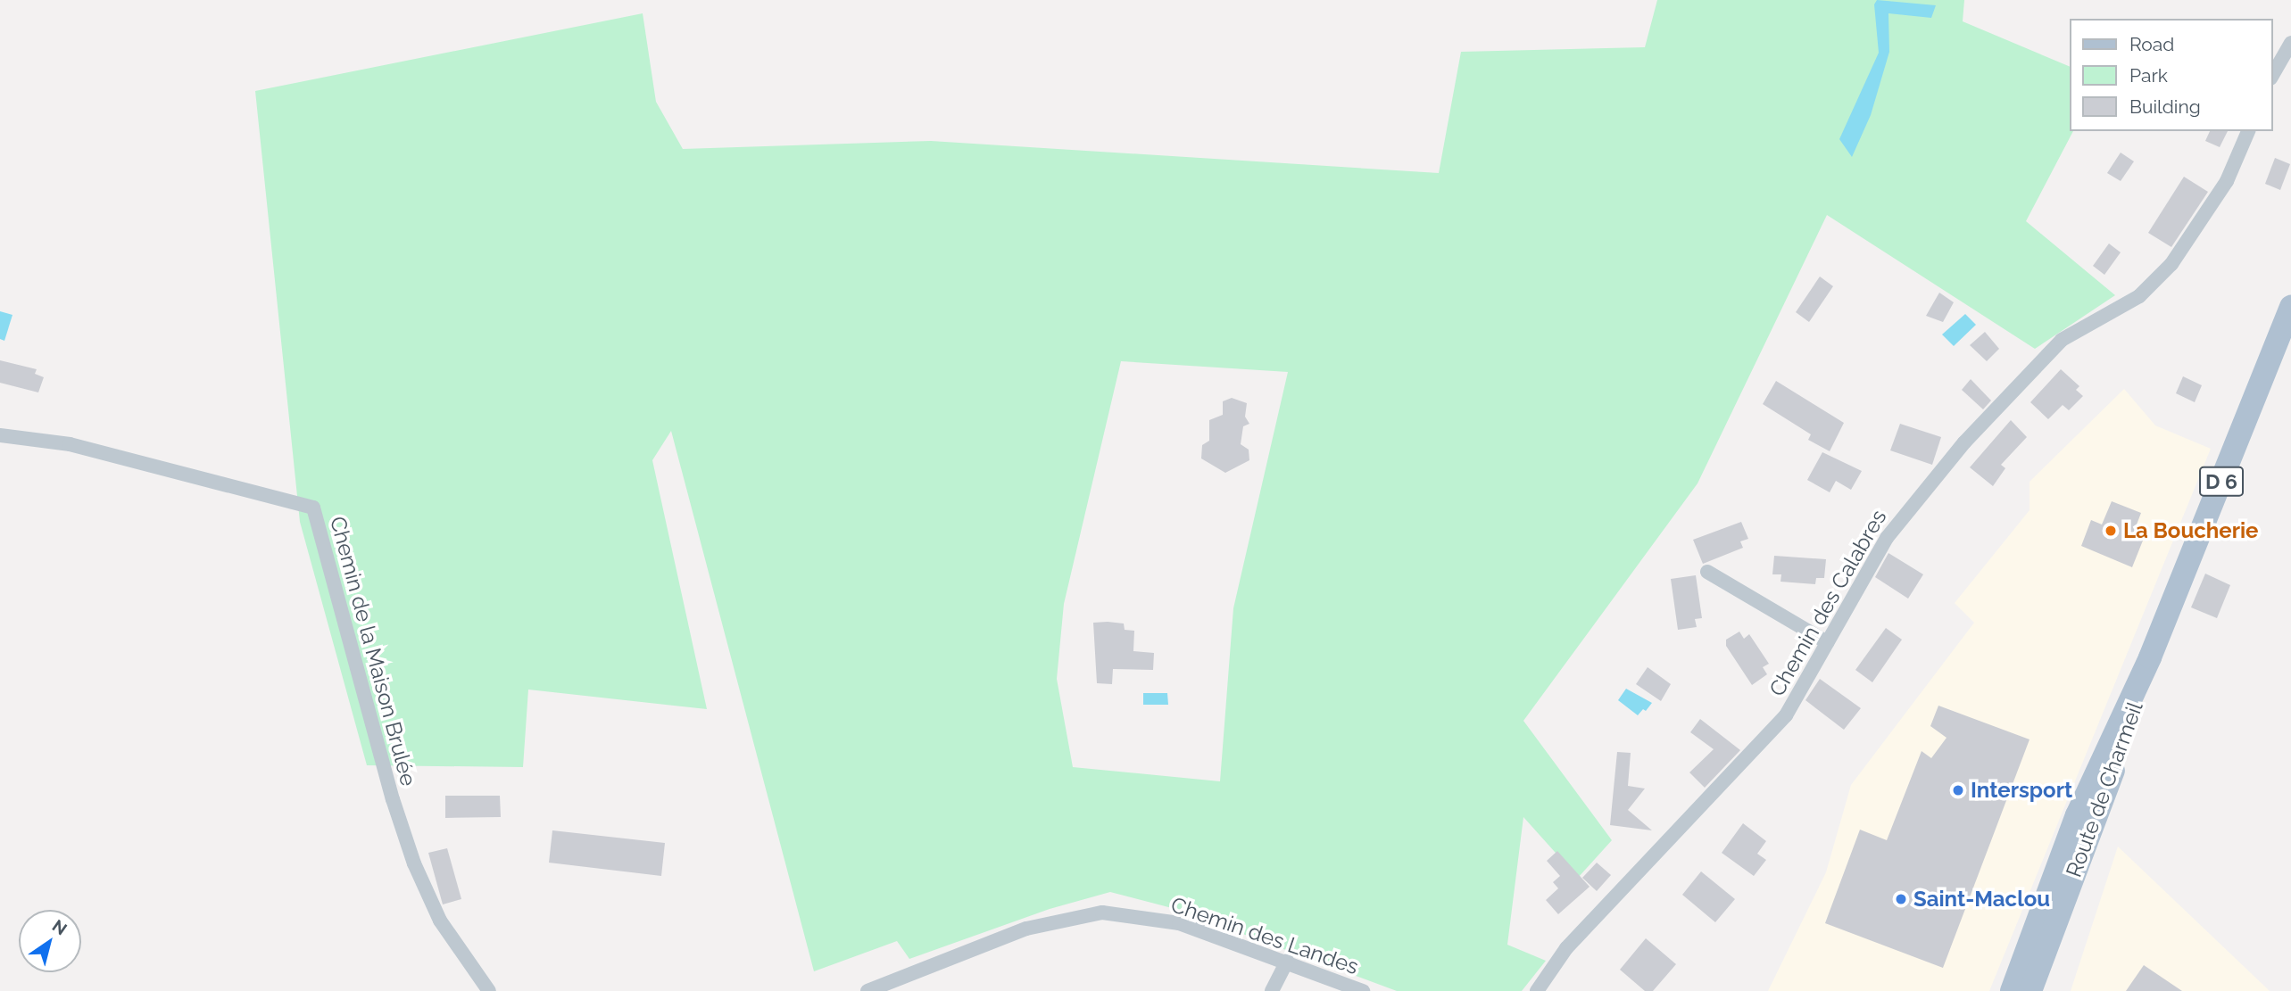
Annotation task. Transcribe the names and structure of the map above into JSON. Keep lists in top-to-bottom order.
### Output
{
  "streets": {
    "main road": ["D 6", "Route de Charmeil"],
    "street": ["Chemin des Calabres", "Chemin de la Maison Brulée", "Chemin des Landes"]
  },
  "places": ["La Boucherie", "Intersport", "Saint-Maclou"],
  "legend": ["Road", "Park", "Building"],
  "north": "top right"
}
